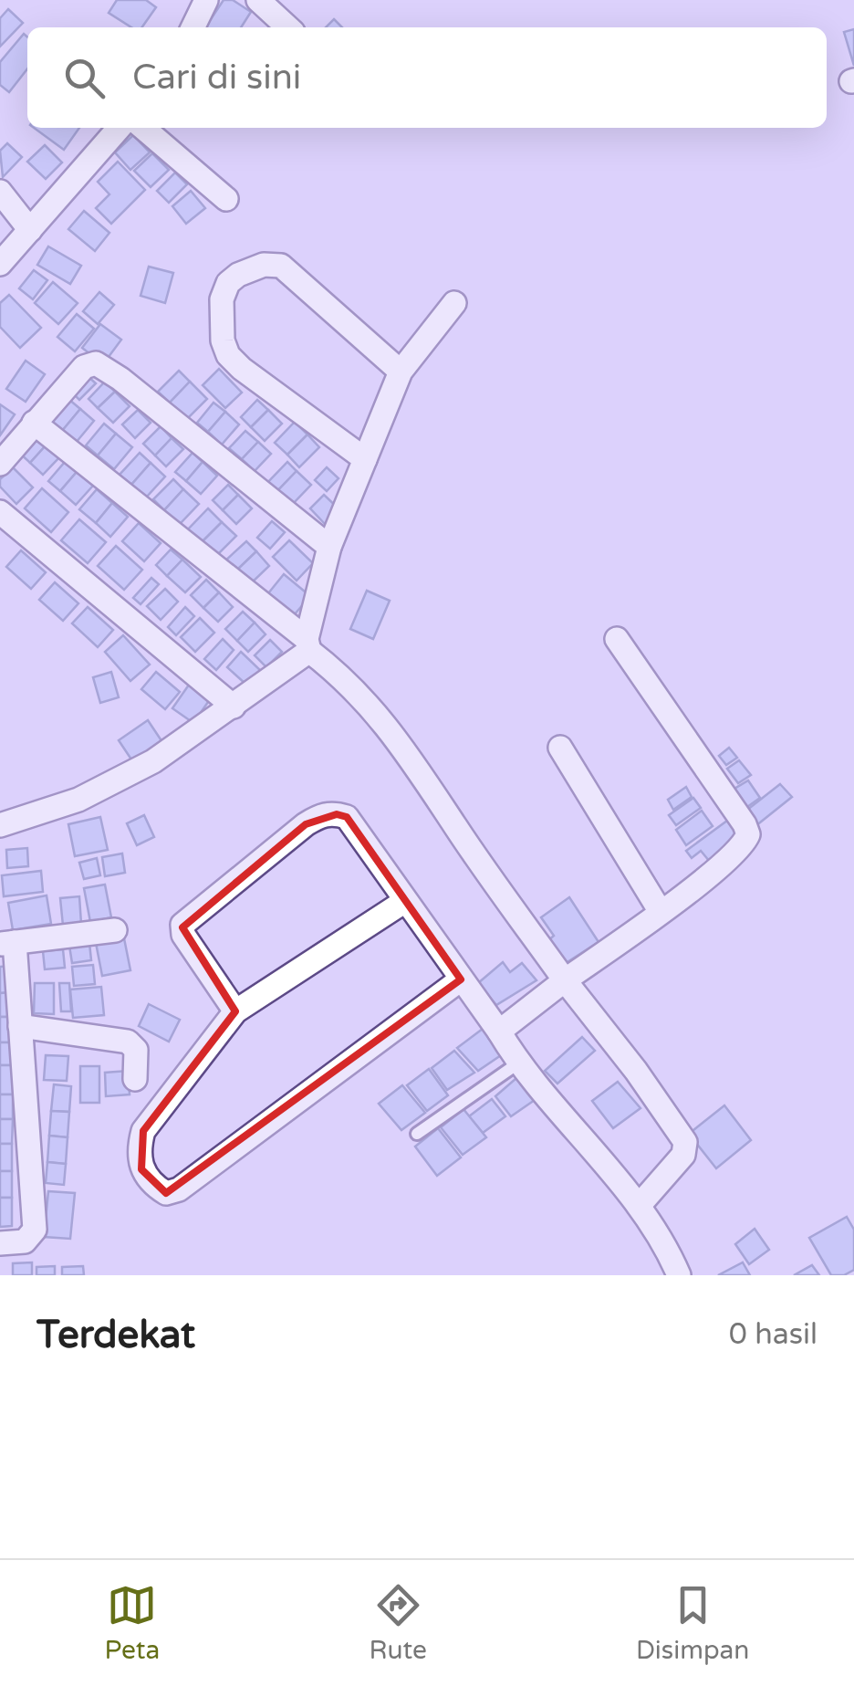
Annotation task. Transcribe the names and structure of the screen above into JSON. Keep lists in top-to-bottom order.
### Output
{
  "page": {
    "search": "Cari di sini",
    "heading": ["Terdekat", "0 hasil"],
    "nav": ["Peta", "Rute", "Disimpan"]
  }
}
